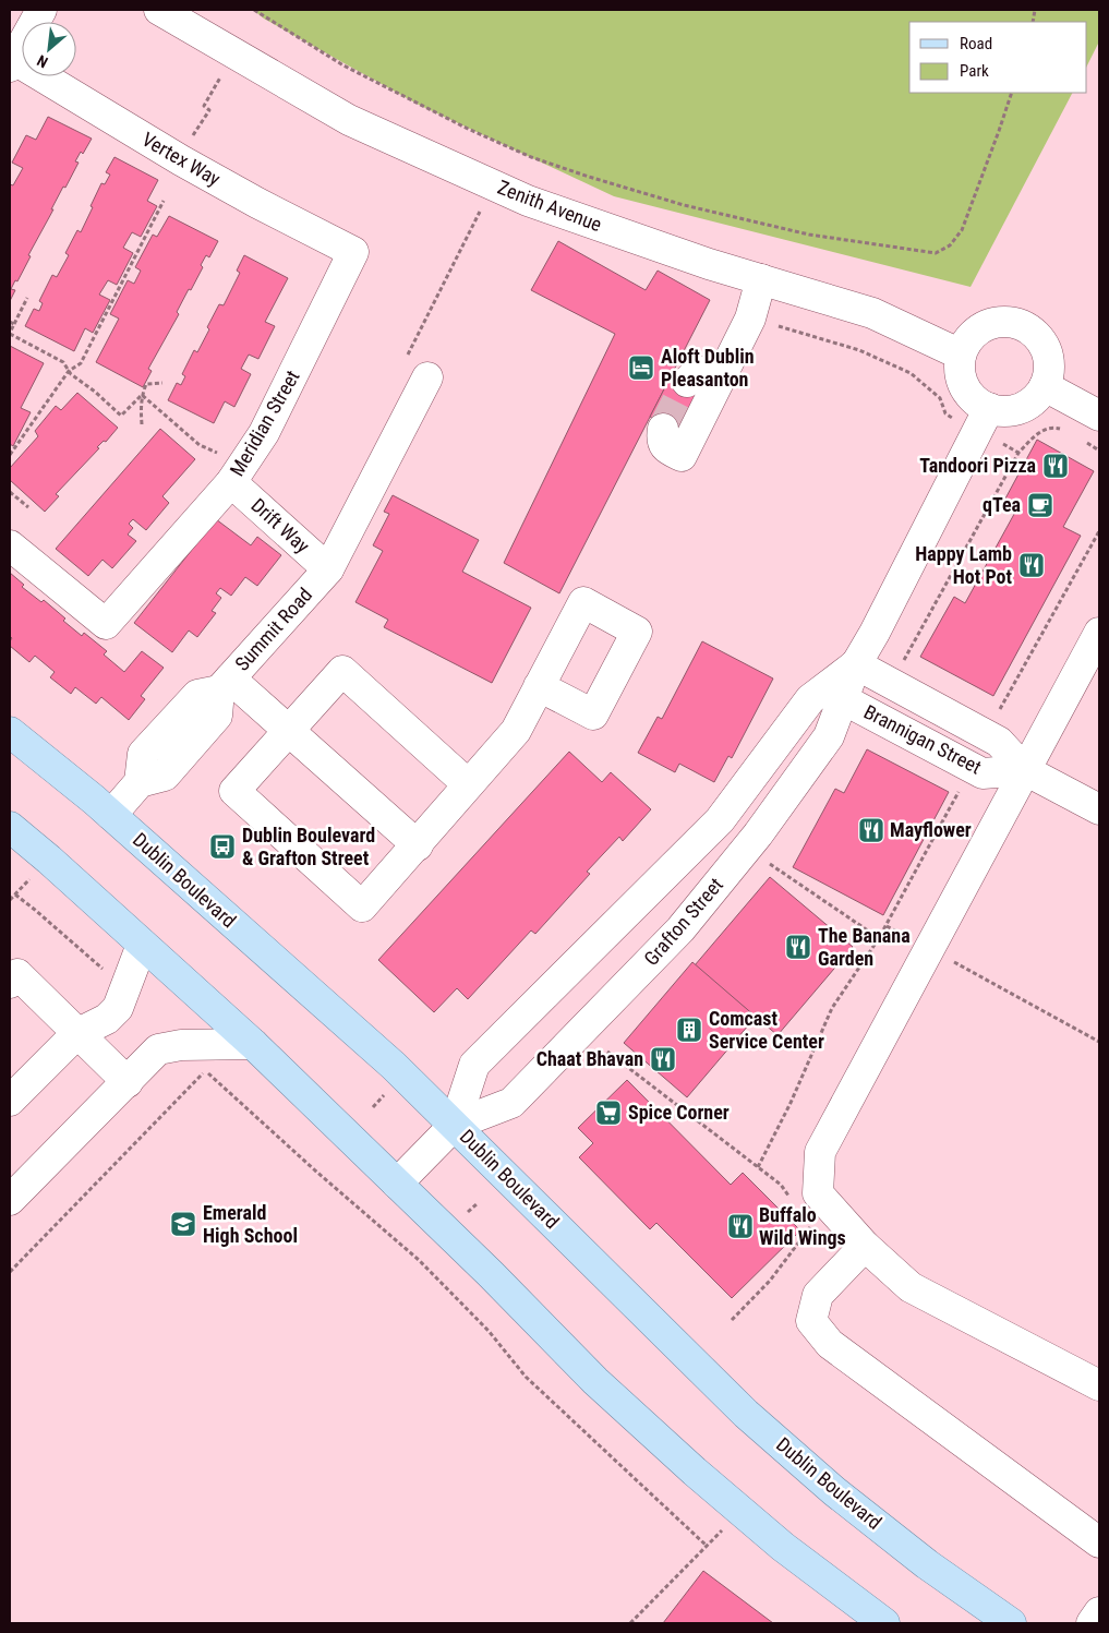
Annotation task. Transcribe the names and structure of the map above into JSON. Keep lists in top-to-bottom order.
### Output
{
  "streets": {
    "main road": ["Dublin Boulevard"],
    "street": [
      "Vertex Way",
      "Zenith Avenue",
      "Meridian Street",
      "Drift Way",
      "Summit Road",
      "Brannigan Street",
      "Grafton Street"
    ]
  },
  "crossings": [
    ["Vertex Way", "Meridian Street"],
    ["Zenith Avenue", "Grafton Street"],
    ["Meridian Street", "Drift Way"],
    ["Drift Way", "Summit Road"],
    ["Brannigan Street", "Grafton Street"],
    ["Dublin Boulevard", "Grafton Street"]
  ],
  "places": {
    "hotel": ["Aloft Dublin Pleasanton"],
    "restaurant": [
      "Tandoori Pizza",
      "Happy Lamb Hot Pot",
      "Mayflower",
      "The Banana Garden",
      "Chaat Bhavan",
      "Buffalo Wild Wings"
    ],
    "cafe": ["qTea"],
    "bus stop": ["Dublin Boulevard & Grafton Street"],
    "building": ["Comcast Service Center"],
    "supermarket": ["Spice Corner"],
    "school or university": ["Emerald High School"]
  },
  "legend": ["Road", "Park"],
  "north": "bottom left"
}
